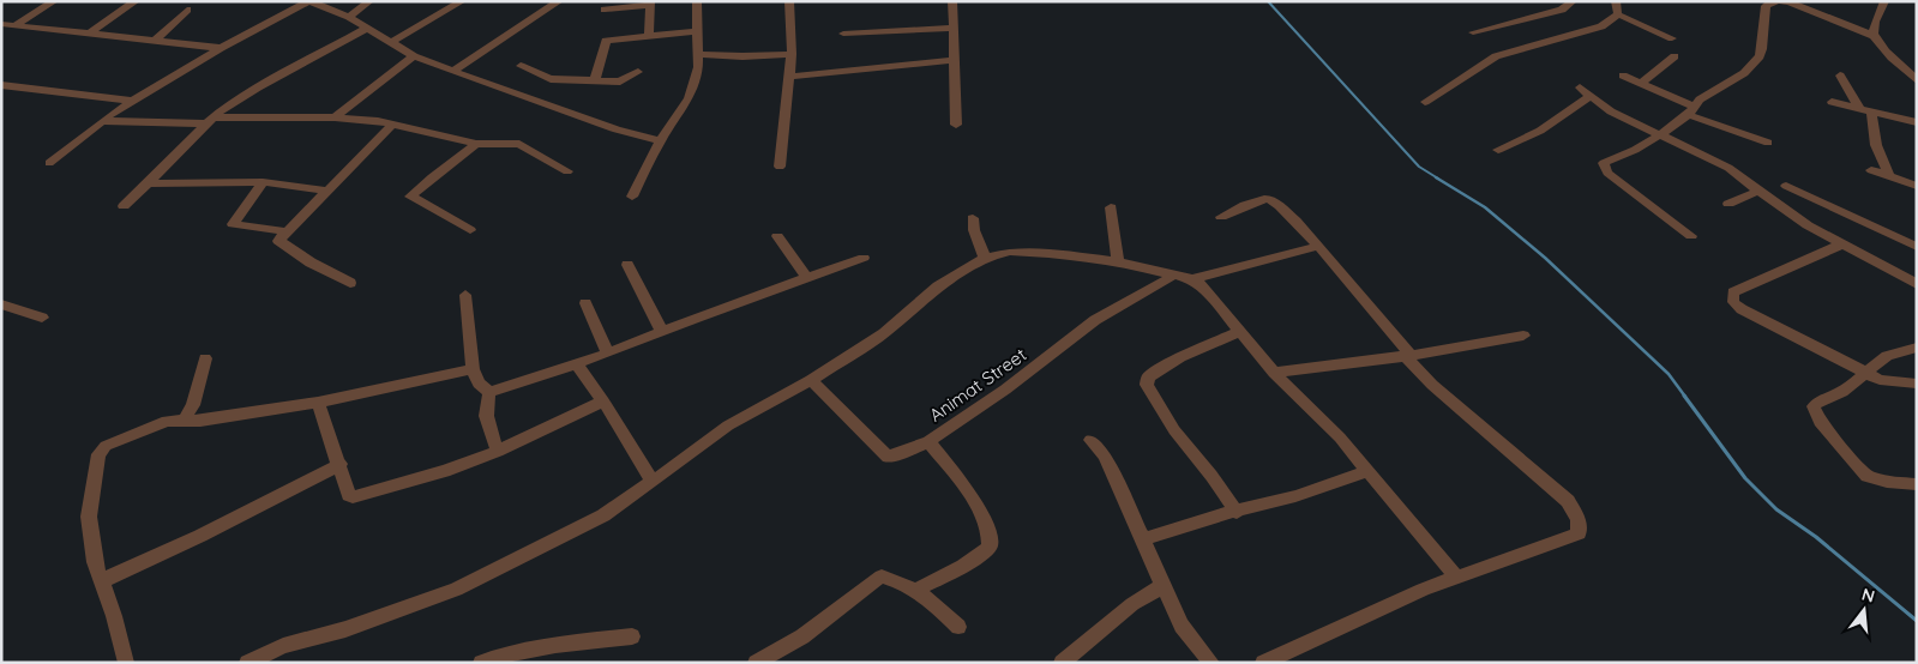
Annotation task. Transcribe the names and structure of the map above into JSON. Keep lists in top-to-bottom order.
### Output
{
  "streets": {
    "street": ["Animat Street"]
  },
  "north": "top"
}
